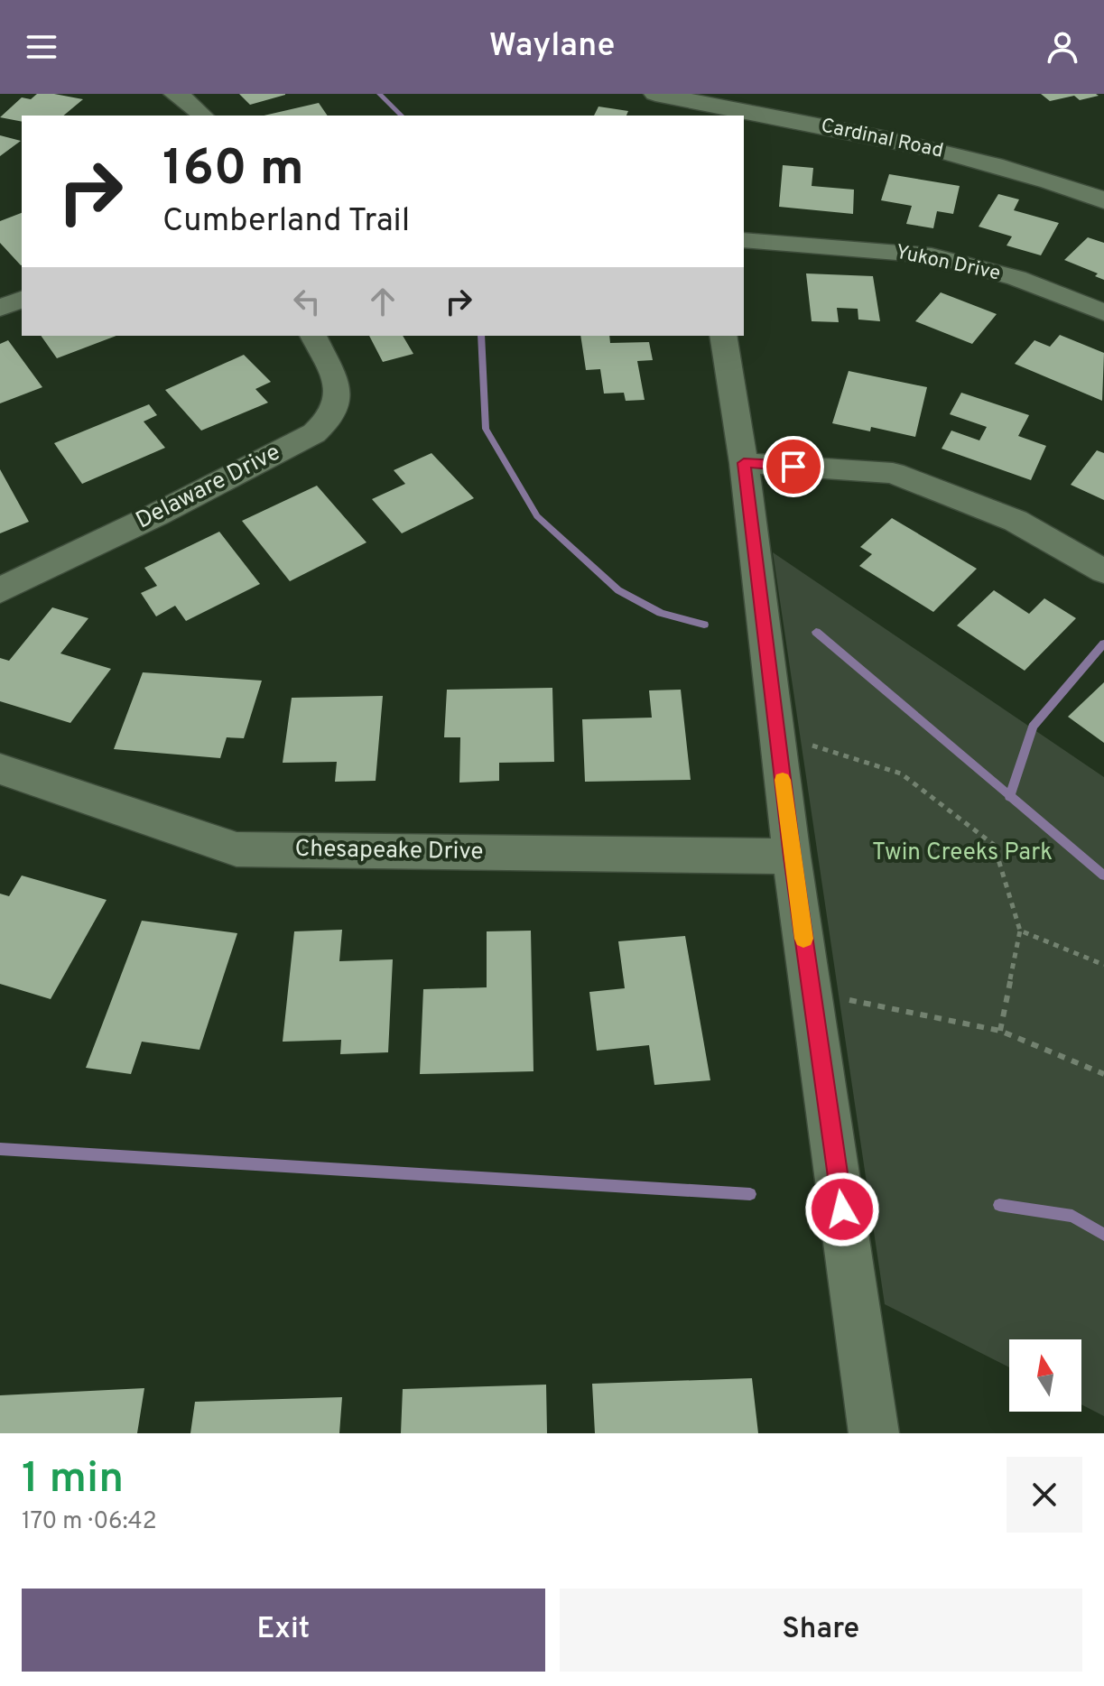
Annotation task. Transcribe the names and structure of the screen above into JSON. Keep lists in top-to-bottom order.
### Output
{
  "streets": {
    "street": [
      "Cardinal Road",
      "Yukon Drive",
      "Delaware Drive",
      "Chesapeake Drive"
    ]
  },
  "parks": ["Twin Creeks Park"],
  "north": "top",
  "page": {
    "header": "Waylane",
    "turn": ["160 m", "Cumberland Trail"],
    "heading": ["1 min", "170 m · 06:42"],
    "buttons": ["Exit", "Share"]
  }
}
